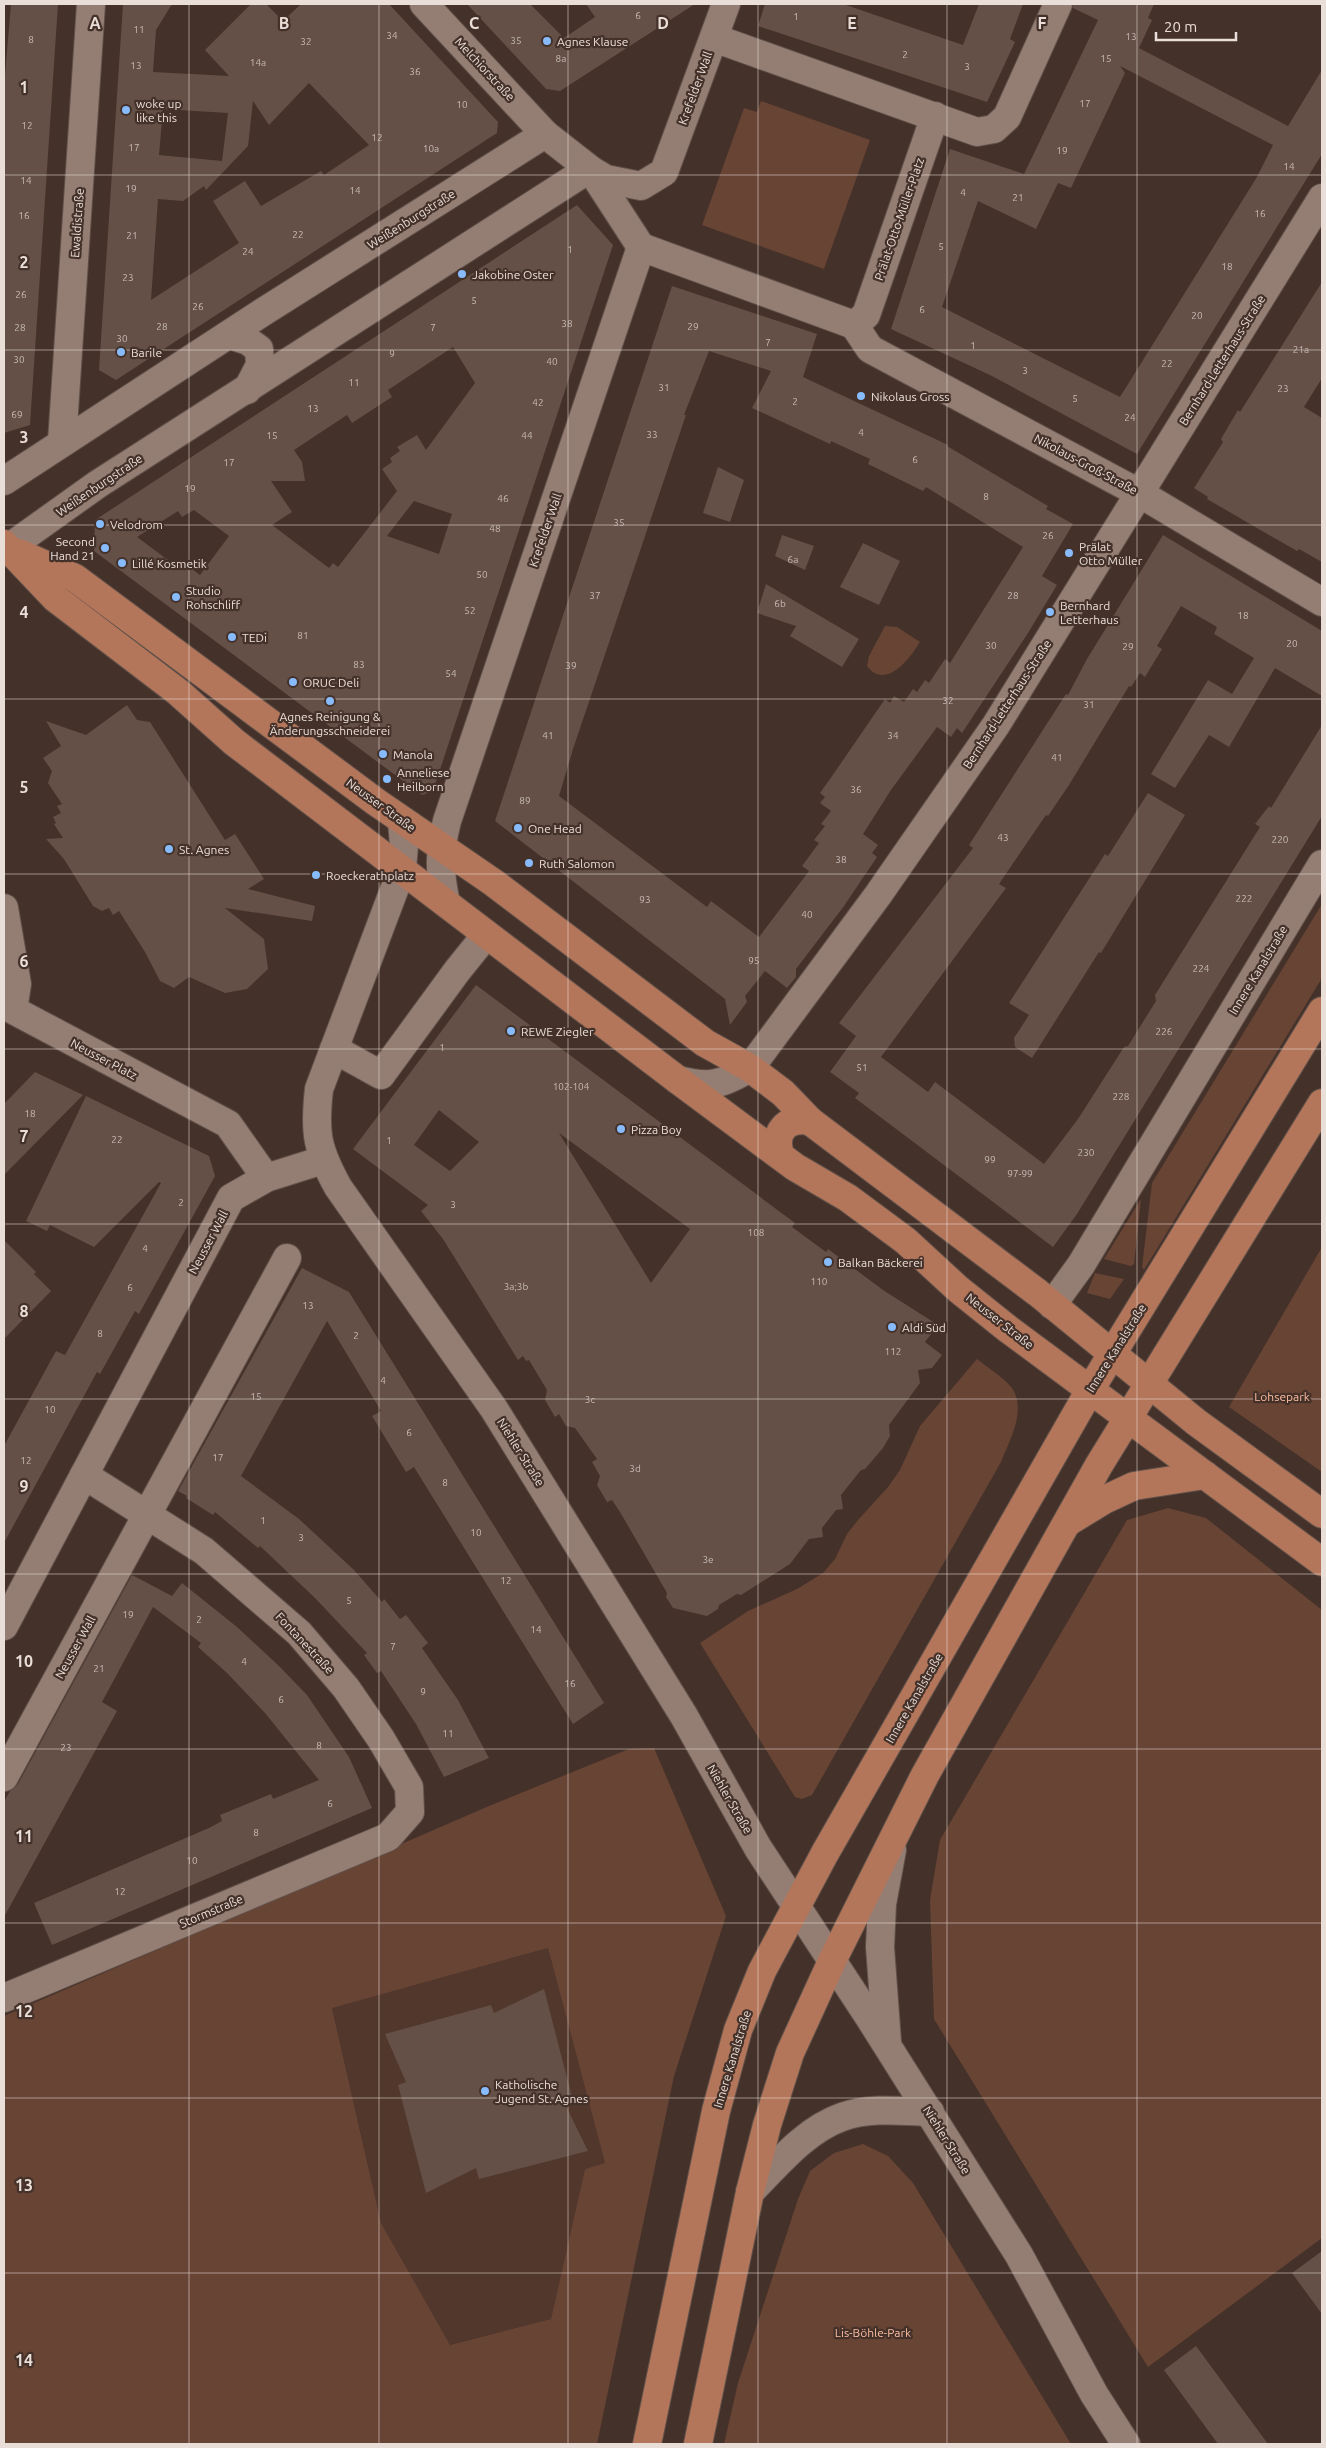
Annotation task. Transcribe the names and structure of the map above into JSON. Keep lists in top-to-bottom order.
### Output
{
  "streets": {
    "main road": ["Neusser Straße", "Innere Kanalstraße"],
    "street": [
      "Melchiorstraße",
      "Krefelder Wall",
      "Weißenburgstraße",
      "Prälat-Otto-Müller-Platz",
      "Ewaldistraße",
      "Bernhard-Letterhaus-Straße",
      "Nikolaus-Groß-Straße",
      "Neusser Platz",
      "Neusser Wall",
      "Niehler Straße",
      "Fontanestraße",
      "Stormstraße"
    ]
  },
  "crossings": [
    ["Melchiorstraße", "Weißenburgstraße"],
    ["Krefelder Wall", "Weißenburgstraße"],
    ["Krefelder Wall", "Neusser Straße"],
    ["Weißenburgstraße", "Ewaldistraße"],
    ["Weißenburgstraße", "Neusser Straße"],
    ["Prälat-Otto-Müller-Platz", "Nikolaus-Groß-Straße"],
    ["Bernhard-Letterhaus-Straße", "Nikolaus-Groß-Straße"],
    ["Bernhard-Letterhaus-Straße", "Neusser Straße"],
    ["Neusser Straße", "Innere Kanalstraße"],
    ["Innere Kanalstraße", "Niehler Straße"],
    ["Neusser Platz", "Neusser Wall"],
    ["Neusser Wall", "Niehler Straße"],
    ["Neusser Wall", "Fontanestraße"],
    ["Fontanestraße", "Stormstraße"]
  ],
  "parks": ["Lohsepark", "Lis-Böhle-Park"],
  "places": [
    "Agnes Klause",
    "woke up like this",
    "Jakobine Oster",
    "Barile",
    "Nikolaus Gross",
    "Velodrom",
    "Second Hand 21",
    "Prälat Otto Müller",
    "Lillé Kosmetik",
    "Studio Rohschliff",
    "Bernhard Letterhaus",
    "TEDi",
    "ORUC Deli",
    "Agnes Reinigung & Änderungsschneiderei",
    "Manola",
    "Anneliese Heilborn",
    "One Head",
    "St. Agnes",
    "Ruth Salomon",
    "Roeckerathplatz",
    "REWE Ziegler",
    "Pizza Boy",
    "Balkan Bäckerei",
    "Aldi Süd",
    "Katholische Jugend St. Agnes"
  ],
  "house_numbers": [
    "6",
    "1",
    "11",
    "34",
    "13",
    "8",
    "35",
    "32",
    "2",
    "8a",
    "15",
    "14a",
    "13",
    "3",
    "36",
    "17",
    "10",
    "12",
    "12",
    "17",
    "10a",
    "19",
    "14",
    "14",
    "19",
    "14",
    "4",
    "21",
    "16",
    "16",
    "22",
    "21",
    "5",
    "1",
    "24",
    "18",
    "23",
    "26",
    "5",
    "26",
    "6",
    "20",
    "38",
    "28",
    "29",
    "28",
    "7",
    "30",
    "7",
    "1",
    "21a",
    "9",
    "30",
    "40",
    "22",
    "3",
    "11",
    "31",
    "23",
    "5",
    "2",
    "42",
    "13",
    "69",
    "24",
    "4",
    "33",
    "15",
    "44",
    "6",
    "17",
    "19",
    "8",
    "46",
    "35",
    "48",
    "26",
    "6a",
    "50",
    "37",
    "28",
    "6b",
    "52",
    "18",
    "81",
    "20",
    "30",
    "29",
    "83",
    "39",
    "54",
    "32",
    "31",
    "41",
    "34",
    "41",
    "36",
    "89",
    "43",
    "220",
    "38",
    "222",
    "93",
    "40",
    "95",
    "224",
    "226",
    "1",
    "51",
    "102-104",
    "228",
    "18",
    "22",
    "1",
    "230",
    "99",
    "97-99",
    "2",
    "3",
    "108",
    "4",
    "110",
    "3a;3b",
    "6",
    "13",
    "8",
    "2",
    "112",
    "4",
    "15",
    "3c",
    "10",
    "6",
    "17",
    "12",
    "3d",
    "8",
    "1",
    "10",
    "3",
    "3e",
    "12",
    "5",
    "19",
    "2",
    "14",
    "7",
    "4",
    "21",
    "16",
    "9",
    "6",
    "11",
    "8",
    "23",
    "6",
    "8",
    "10",
    "12"
  ],
  "scale_bar": "20 m",
  "grid": {
    "columns": [
      "A",
      "B",
      "C",
      "D",
      "E",
      "F"
    ],
    "rows": [
      "1",
      "2",
      "3",
      "4",
      "5",
      "6",
      "7",
      "8",
      "9",
      "10",
      "11",
      "12",
      "13",
      "14"
    ]
  }
}
